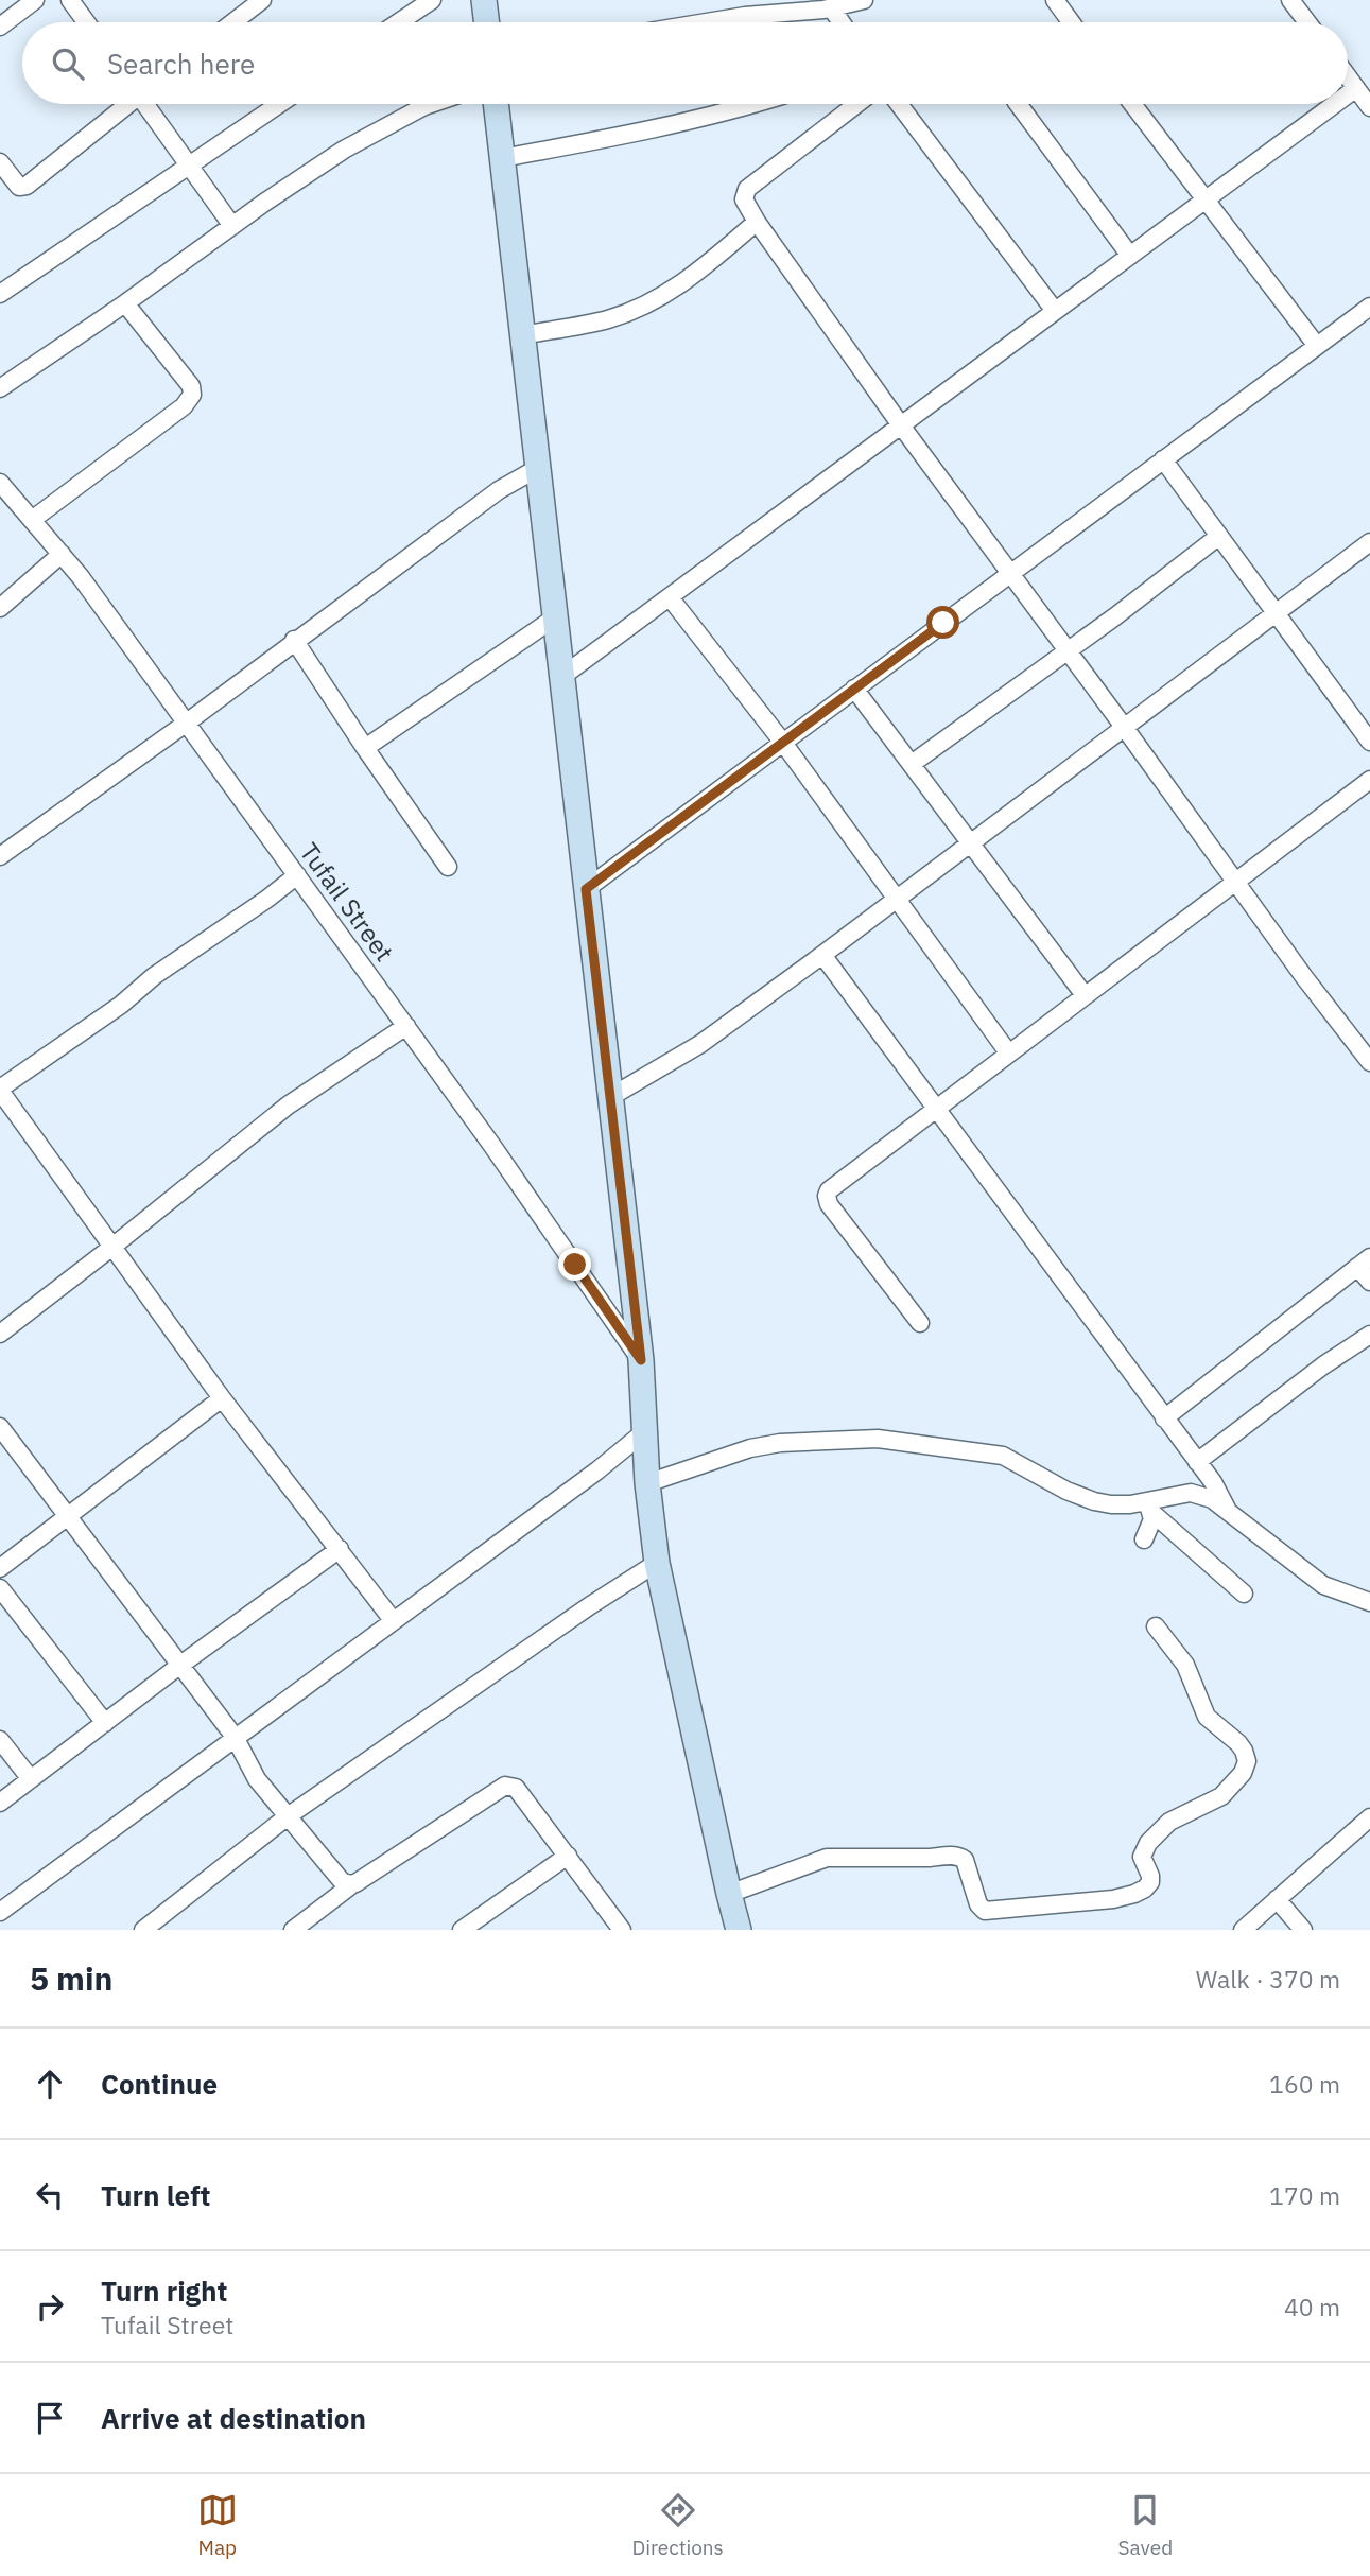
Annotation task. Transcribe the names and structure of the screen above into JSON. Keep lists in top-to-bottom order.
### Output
{
  "streets": {
    "street": ["Tufail Street"]
  },
  "page": {
    "search": "Search here",
    "heading": ["5 min", "Walk · 370 m"],
    "list": [
      ["Continue", "160 m"],
      ["Turn left", "170 m"],
      ["Turn right", "Tufail Street", "40 m"],
      "Arrive at destination"
    ],
    "nav": ["Map", "Directions", "Saved"]
  }
}
